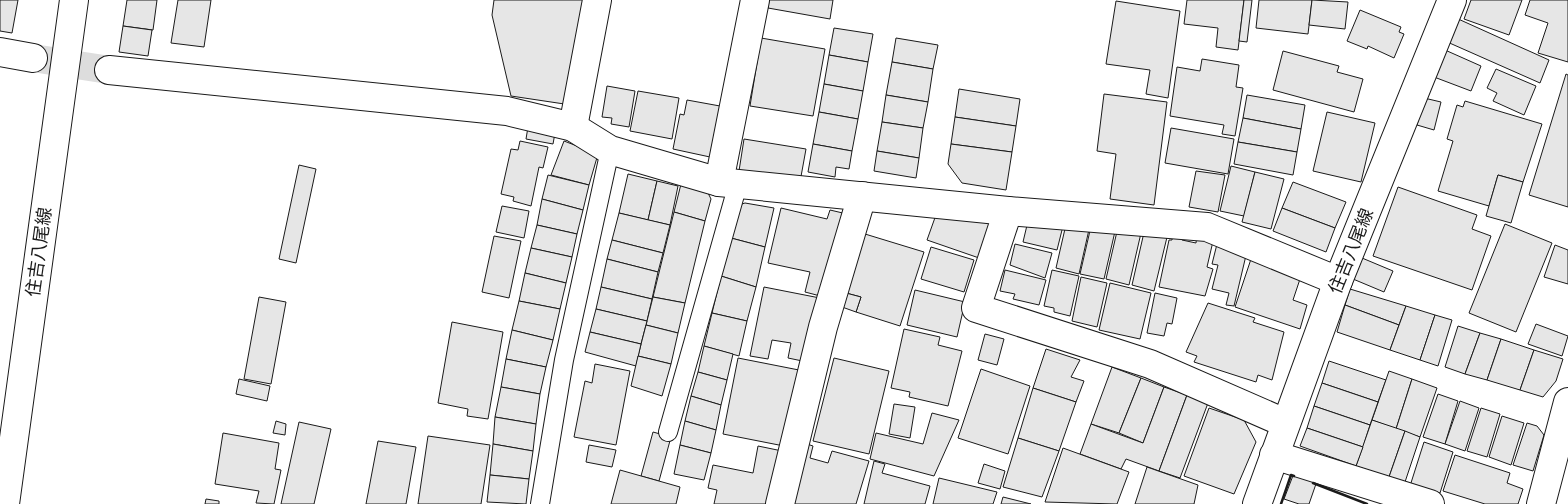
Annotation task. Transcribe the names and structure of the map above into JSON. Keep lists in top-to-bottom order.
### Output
{
  "streets": {
    "street": ["住吉八尾線"]
  }
}
